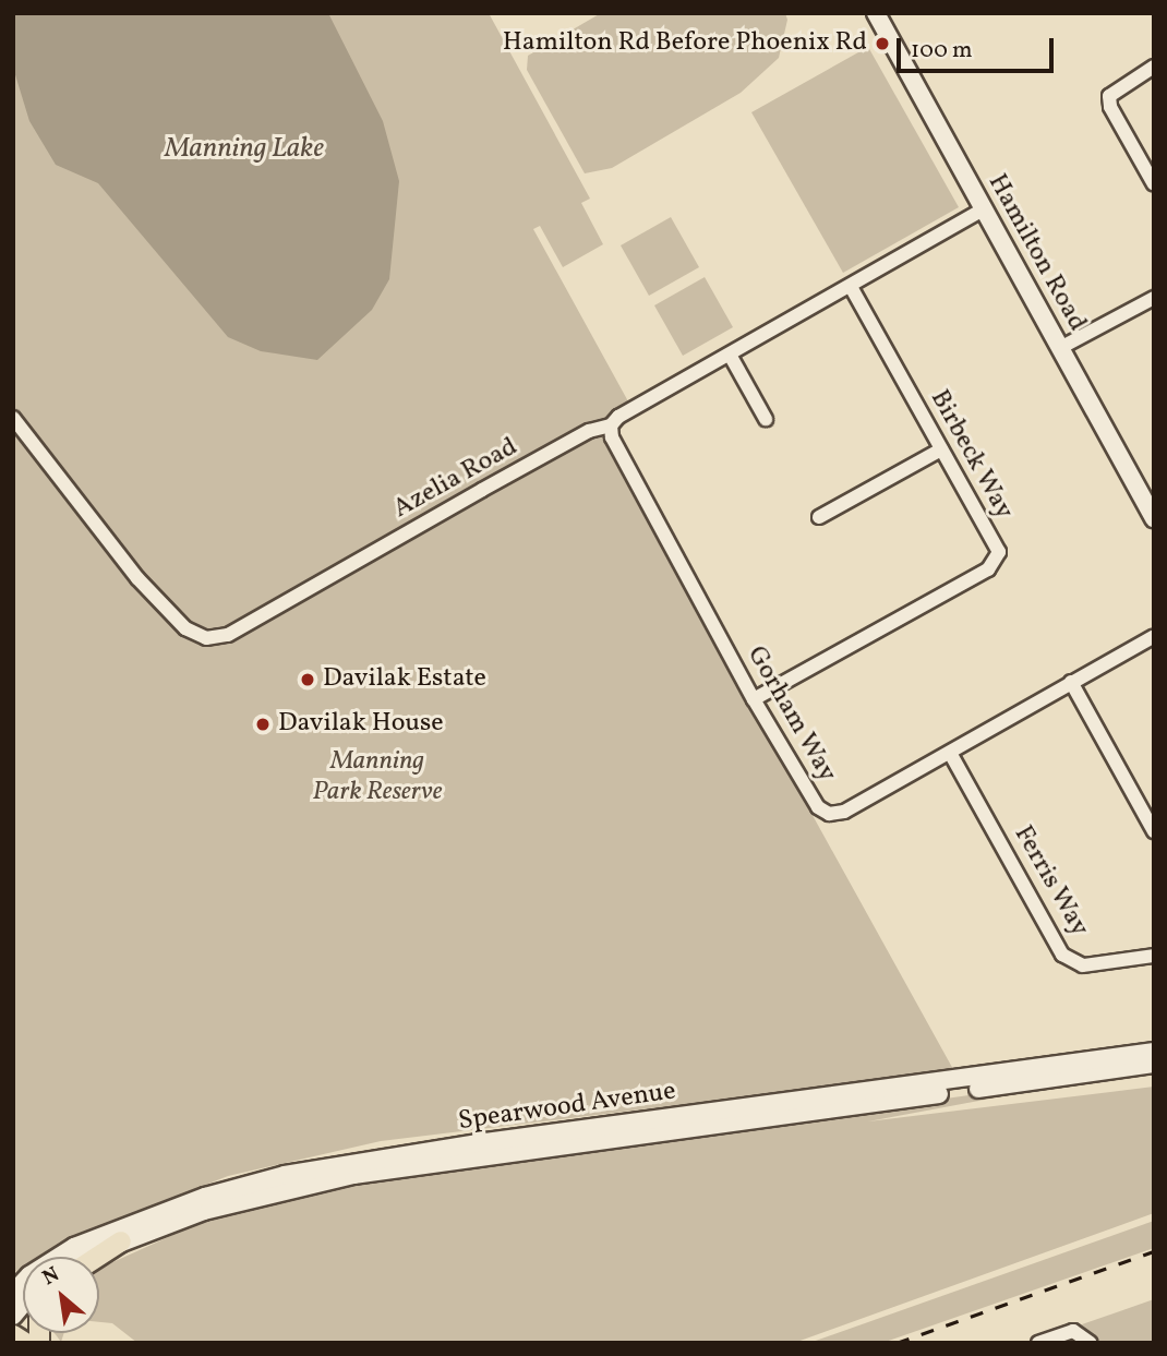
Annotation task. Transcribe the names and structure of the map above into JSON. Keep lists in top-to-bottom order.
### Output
{
  "streets": {
    "main road": ["Hamilton Road", "Spearwood Avenue"],
    "street": [
      "Birbeck Way",
      "Azelia Road",
      "Gorham Way",
      "Ferris Way"
    ]
  },
  "crossings": [
    ["Hamilton Road", "Azelia Road"],
    ["Birbeck Way", "Azelia Road"],
    ["Birbeck Way", "Gorham Way"],
    ["Azelia Road", "Gorham Way"],
    ["Gorham Way", "Ferris Way"]
  ],
  "water": ["Manning Lake"],
  "parks": ["Manning Park Reserve"],
  "places": ["Hamilton Rd Before Phoenix Rd", "Davilak Estate", "Davilak House"],
  "scale_bar": "100 m",
  "north": "top left"
}
